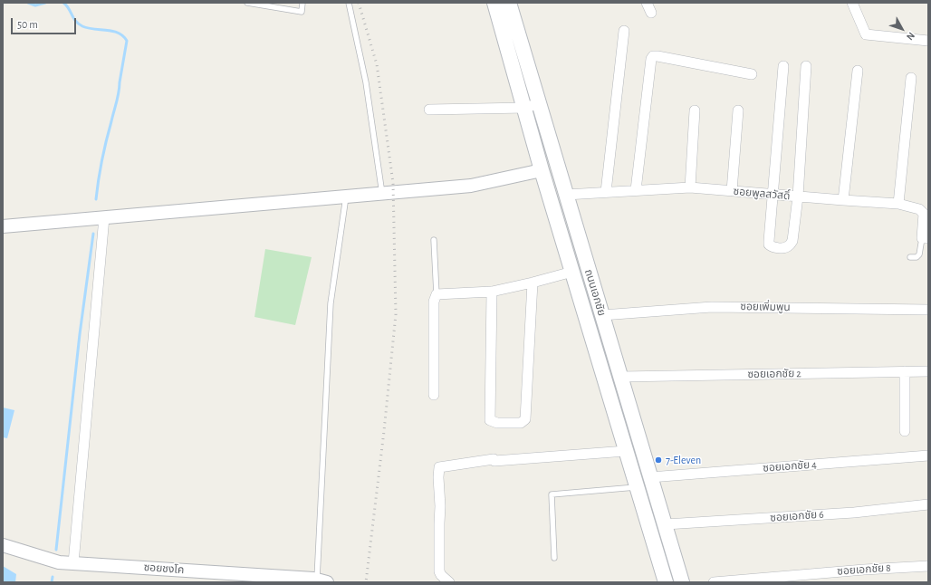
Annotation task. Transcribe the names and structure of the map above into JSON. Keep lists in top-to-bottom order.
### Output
{
  "streets": {
    "main road": ["ถนนเอกชัย"],
    "street": [
      "ซอยพูลสวัสดิ์",
      "ซอยเพิ่มพูน",
      "ซอยเอกชัย 2",
      "ซอยเอกชัย 4",
      "ซอยเอกชัย 6",
      "ซอยชงโค",
      "ซอยเอกชัย 8"
    ]
  },
  "crossings": [
    ["ซอยพูลสวัสดิ์", "ถนนเอกชัย"],
    ["ถนนเอกชัย", "ซอยเพิ่มพูน"],
    ["ถนนเอกชัย", "ซอยเอกชัย 2"],
    ["ถนนเอกชัย", "ซอยเอกชัย 4"],
    ["ถนนเอกชัย", "ซอยเอกชัย 6"]
  ],
  "places": ["7-Eleven"],
  "scale_bar": "50 m",
  "north": "bottom right"
}
